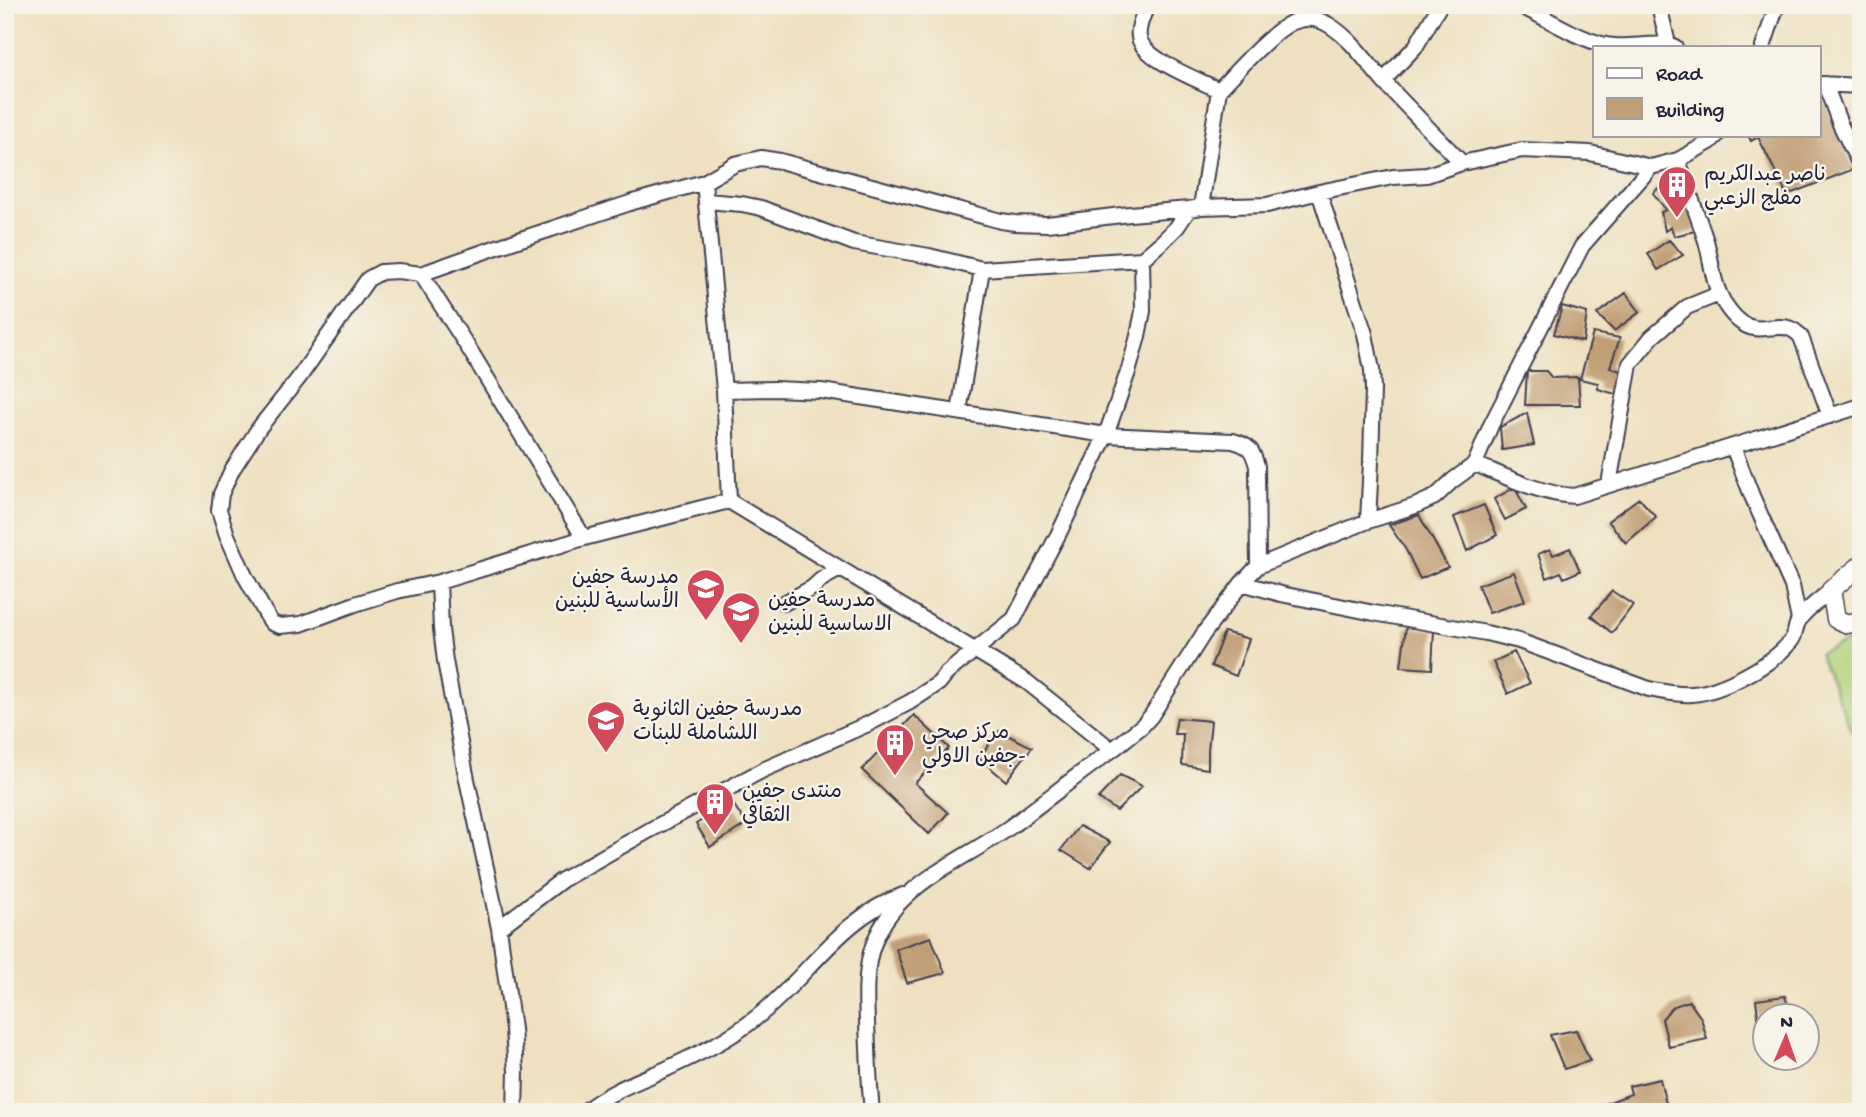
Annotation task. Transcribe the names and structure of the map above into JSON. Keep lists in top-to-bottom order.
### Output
{
  "places": {
    "building": ["ناصر عبدالكريم مفلج الزعبي", "مركز صحي جفين الاولي-", "منتدى جفين الثقافي"],
    "school or university": ["مدرسة جفين الأساسية للبنين", "مدرسة جفين الاساسية للبنين", "مدرسة جفين الثانوية اللشاملة للبنات"]
  },
  "legend": ["Road", "Building"],
  "north": "top"
}
